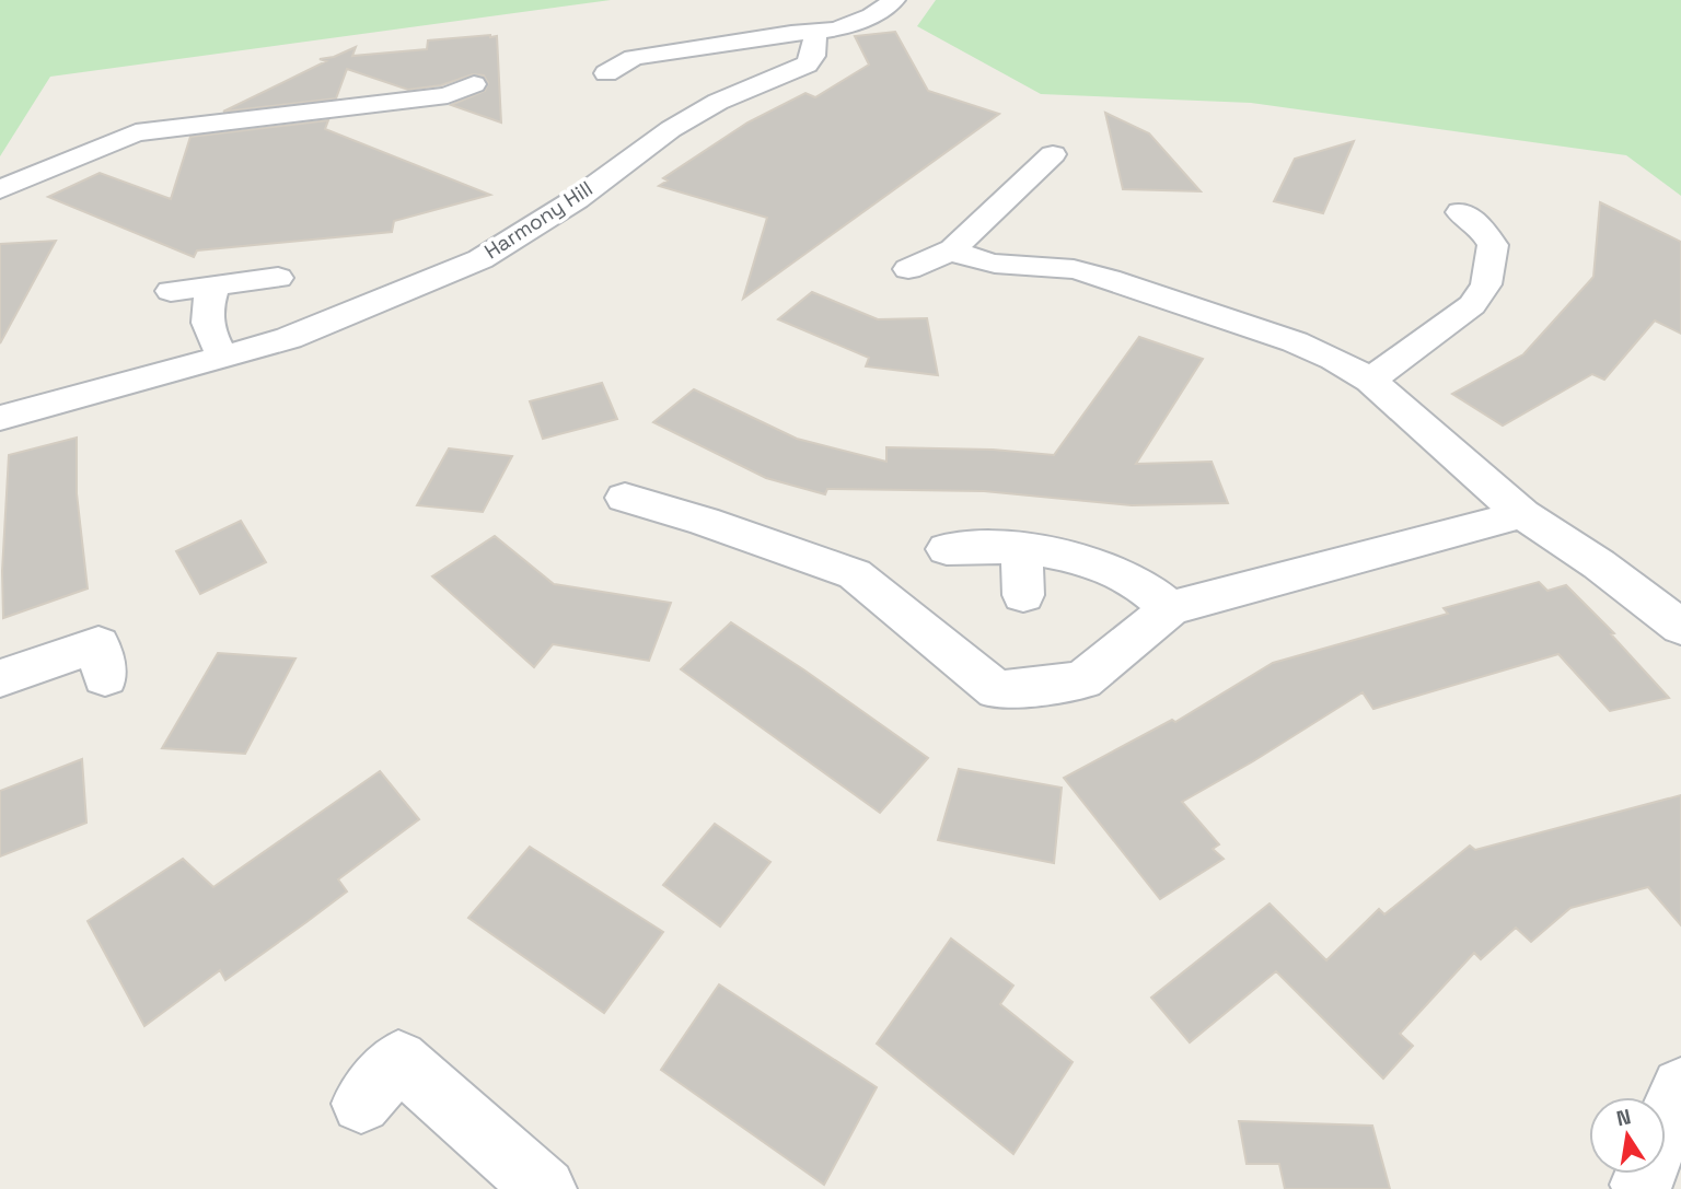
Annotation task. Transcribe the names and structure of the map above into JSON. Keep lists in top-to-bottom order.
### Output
{
  "streets": {
    "street": ["Harmony Hill"]
  },
  "north": "top"
}
